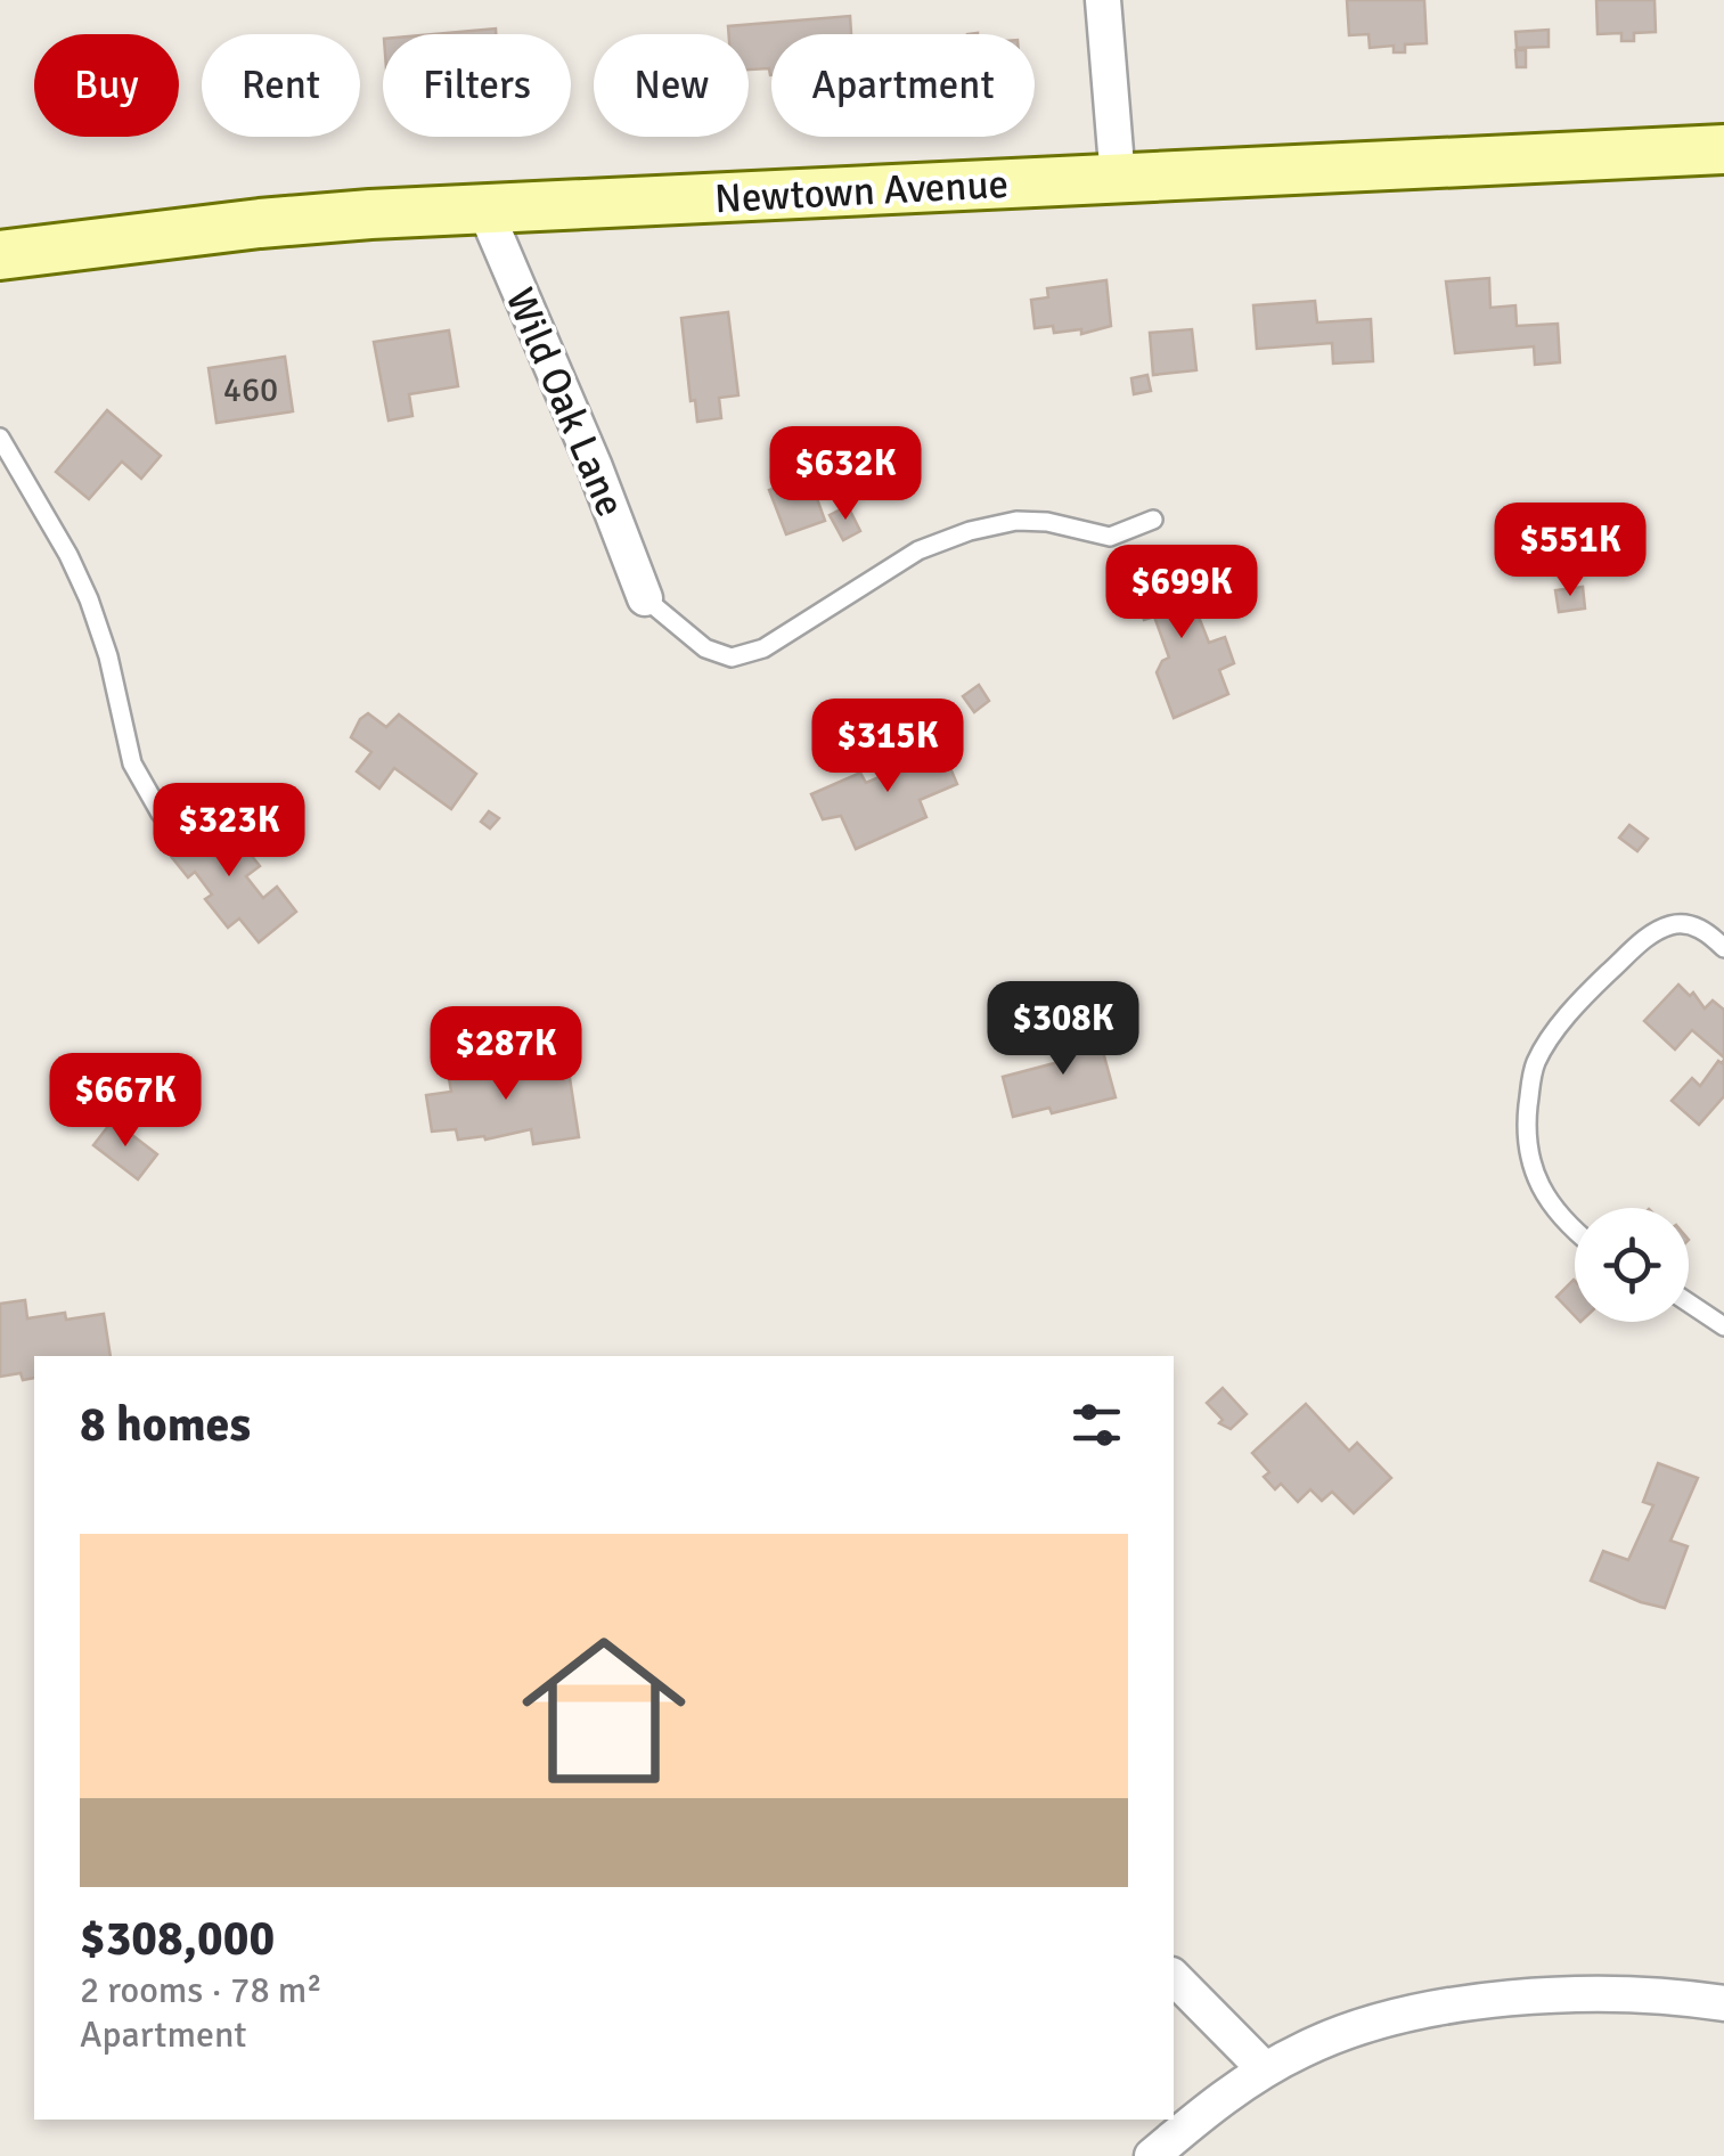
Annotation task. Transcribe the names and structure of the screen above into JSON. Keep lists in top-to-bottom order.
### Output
{
  "streets": {
    "street": ["Newtown Avenue", "Wild Oak Lane"]
  },
  "crossings": [
    ["Newtown Avenue", "Wild Oak Lane"]
  ],
  "house_numbers": ["460"],
  "page": {
    "chip": [
      "Buy",
      "Rent",
      "Filters",
      "New",
      "Apartment"
    ],
    "price": [
      "$632K",
      "$551K",
      "$699K",
      "$315K",
      "$323K",
      "$308K",
      "$287K",
      "$667K"
    ],
    "heading": "8 homes",
    "list": [
      {
        "name": "$308,000",
        "note": "2 rooms · 78 m² · Apartment"
      }
    ]
  }
}
